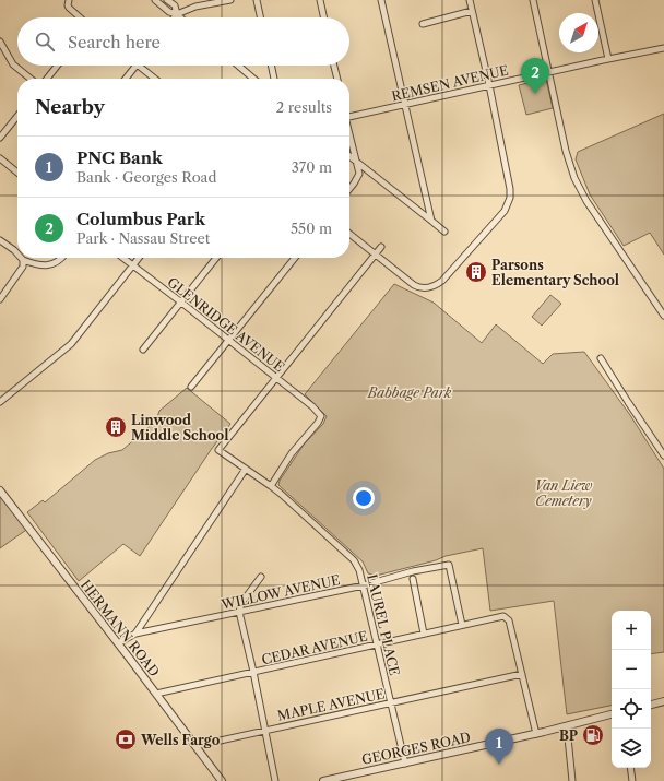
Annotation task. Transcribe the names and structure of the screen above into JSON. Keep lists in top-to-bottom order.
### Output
{
  "streets": {
    "street": [
      "REMSEN AVENUE",
      "GLENRIDGE AVENUE",
      "WILLOW AVENUE",
      "LAUREL PLACE",
      "HERMANN ROAD",
      "CEDAR AVENUE",
      "MAPLE AVENUE",
      "GEORGES ROAD"
    ]
  },
  "crossings": [
    ["GLENRIDGE AVENUE", "LAUREL PLACE"],
    ["WILLOW AVENUE", "LAUREL PLACE"],
    ["WILLOW AVENUE", "HERMANN ROAD"],
    ["WILLOW AVENUE", "CEDAR AVENUE"],
    ["LAUREL PLACE", "CEDAR AVENUE"],
    ["LAUREL PLACE", "MAPLE AVENUE"],
    ["LAUREL PLACE", "GEORGES ROAD"],
    ["HERMANN ROAD", "CEDAR AVENUE"],
    ["HERMANN ROAD", "MAPLE AVENUE"],
    ["CEDAR AVENUE", "MAPLE AVENUE"]
  ],
  "parks": ["Babbage Park", "Van Liew Cemetery"],
  "places": {
    "building": ["Parsons Elementary School", "Linwood Middle School"],
    "fuel station": ["BP"],
    "bank": ["Wells Fargo"]
  },
  "north": "top right",
  "page": {
    "search": "Search here",
    "pins": ["2", "1"],
    "heading": ["Nearby", "2 results"],
    "list": [
      {
        "mark": "1",
        "name": "PNC Bank",
        "note": "Bank · Georges Road",
        "value": "370 m"
      },
      {
        "mark": "2",
        "name": "Columbus Park",
        "note": "Park · Nassau Street",
        "value": "550 m"
      }
    ],
    "map_buttons": ["+", "−"]
  }
}
